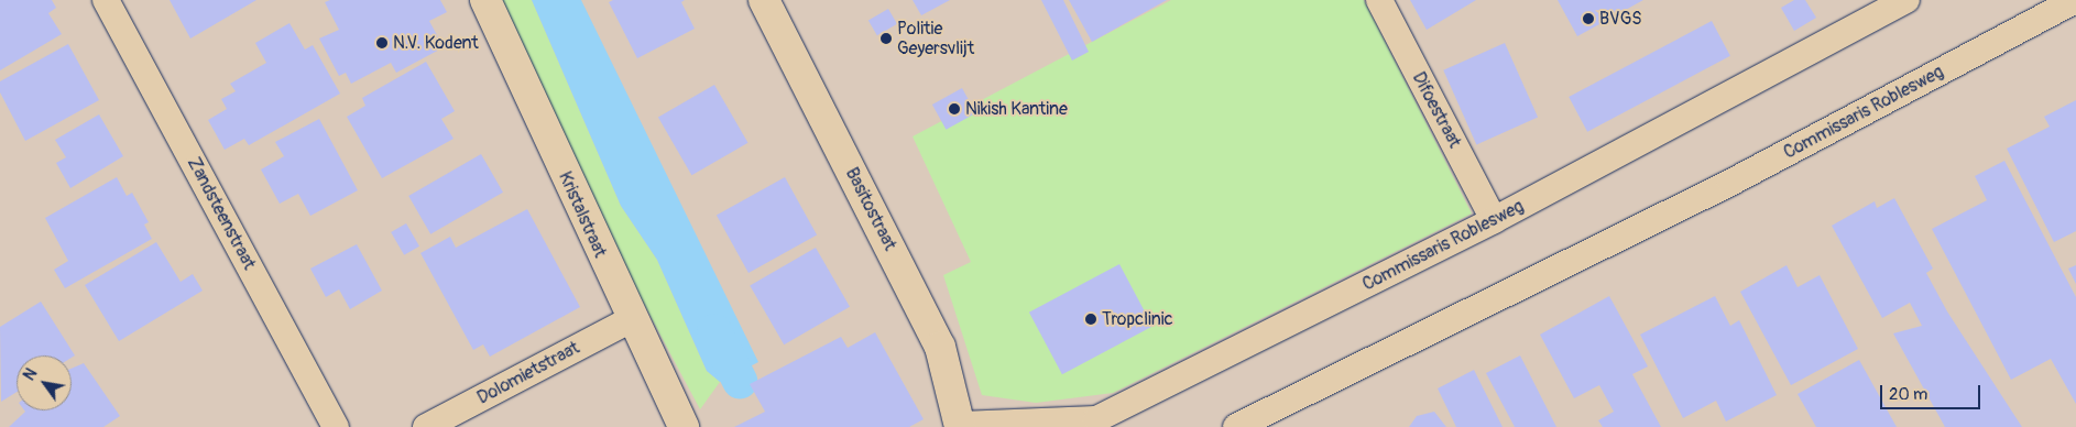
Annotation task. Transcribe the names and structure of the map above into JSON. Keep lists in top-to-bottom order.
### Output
{
  "streets": {
    "street": [
      "Difoestraat",
      "Commissaris Roblesweg",
      "Basitostraat",
      "Zandsteenstraat",
      "Kristalstraat",
      "Dolomietstraat"
    ]
  },
  "crossings": [
    ["Difoestraat", "Commissaris Roblesweg"],
    ["Commissaris Roblesweg", "Basitostraat"],
    ["Kristalstraat", "Dolomietstraat"]
  ],
  "places": [
    "BVGS",
    "Politie Geyersvlijt",
    "N.V. Kodent",
    "Nikish Kantine",
    "Tropclinic"
  ],
  "scale_bar": "20 m",
  "north": "top left"
}
